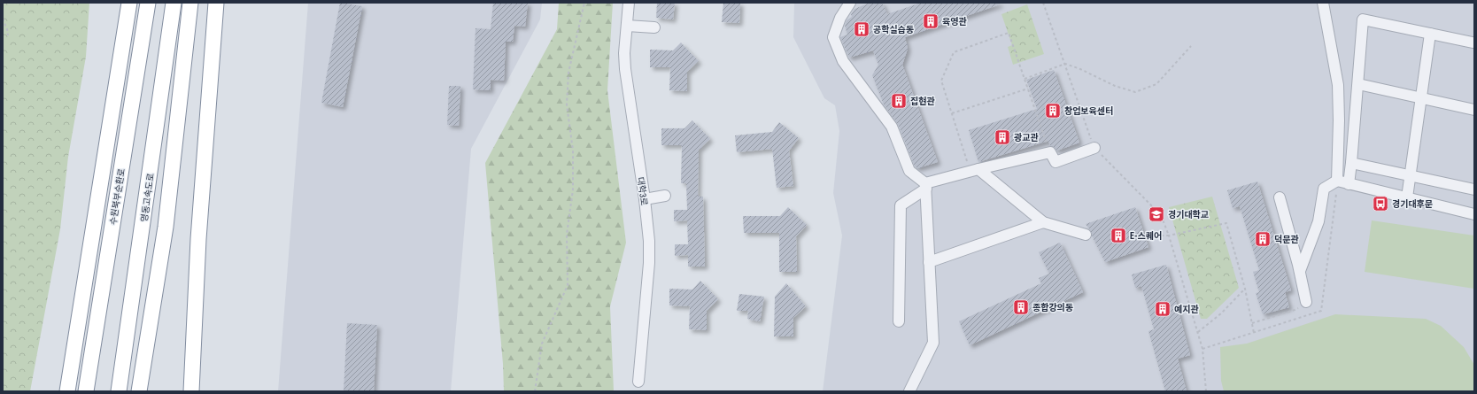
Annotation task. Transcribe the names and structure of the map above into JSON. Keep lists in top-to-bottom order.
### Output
{
  "streets": {
    "highway": ["수원북부순환로", "영동고속도로"],
    "street": ["대학3로"]
  },
  "places": {
    "building": [
      "육영관",
      "공학실습동",
      "집현관",
      "창업보육센터",
      "광교관",
      "E-스퀘어",
      "덕문관",
      "종합강의동",
      "예지관"
    ],
    "bus stop": ["경기대후문"],
    "school or university": ["경기대학교"]
  }
}
